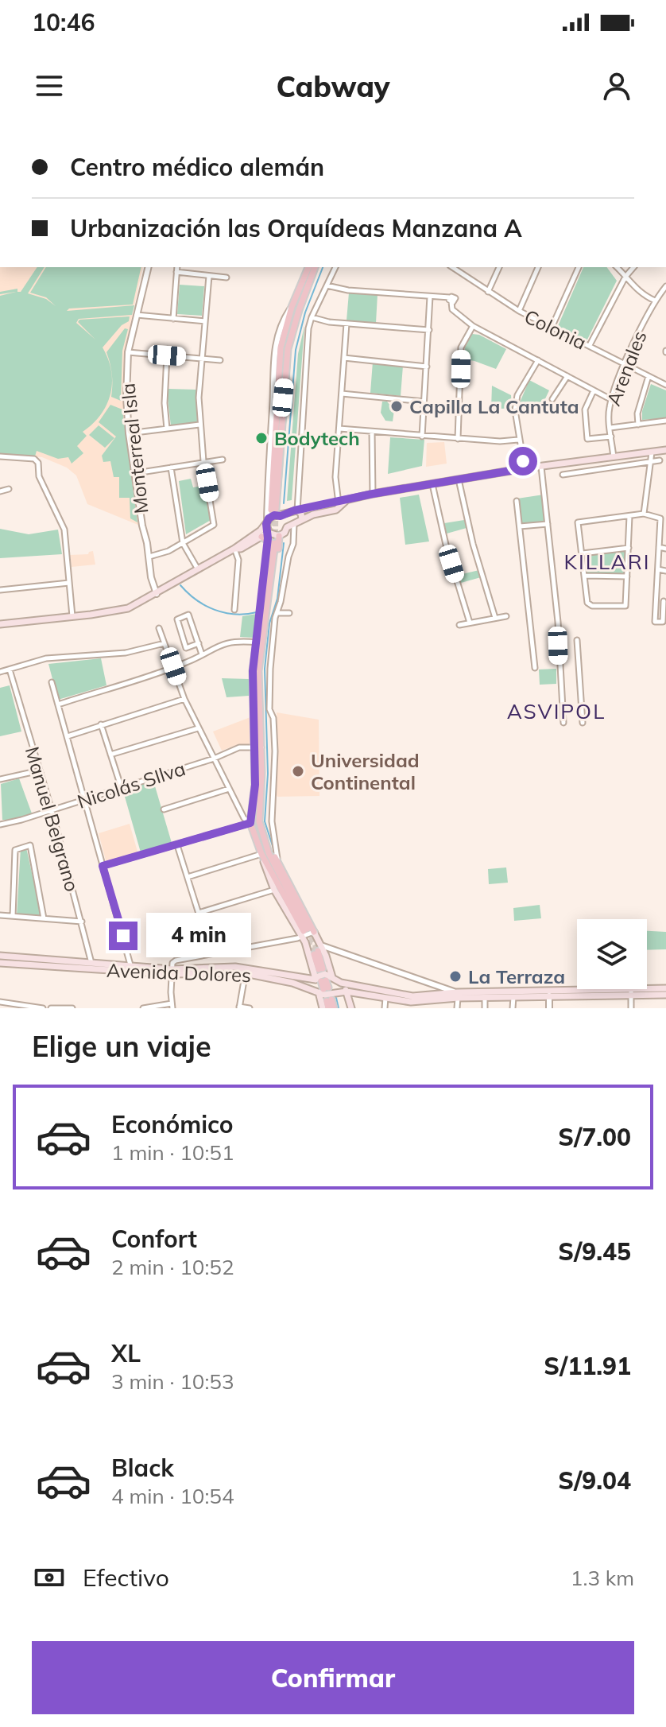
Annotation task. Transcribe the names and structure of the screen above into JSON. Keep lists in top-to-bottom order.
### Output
{
  "streets": {
    "main road": ["Avenida Dolores"],
    "street": [
      "Colonia",
      "Arenales",
      "Monterreal Isla",
      "Nicolás SIlva",
      "Manuel Belgrano"
    ]
  },
  "crossings": [
    ["Colonia", "Arenales"],
    ["Nicolás SIlva", "Manuel Belgrano"],
    ["Manuel Belgrano", "Avenida Dolores"]
  ],
  "districts": ["KILLARI", "ASVIPOL"],
  "places": [
    "Capilla La Cantuta",
    "Bodytech",
    "Universidad Continental",
    "La Terraza"
  ],
  "page": {
    "status": "10:46",
    "header": "Cabway",
    "banner": ["Centro médico alemán", "Urbanización las Orquídeas Manzana A"],
    "bubble": "4 min",
    "heading": "Elige un viaje",
    "list": [
      {
        "name": "Económico",
        "note": "1 min · 10:51",
        "value": "S/7.00"
      },
      {
        "name": "Confort",
        "note": "2 min · 10:52",
        "value": "S/9.45"
      },
      {
        "name": "XL",
        "note": "3 min · 10:53",
        "value": "S/11.91"
      },
      {
        "name": "Black",
        "note": "4 min · 10:54",
        "value": "S/9.04"
      }
    ],
    "pay": ["Efectivo", "1.3 km"],
    "buttons": "Confirmar"
  }
}
